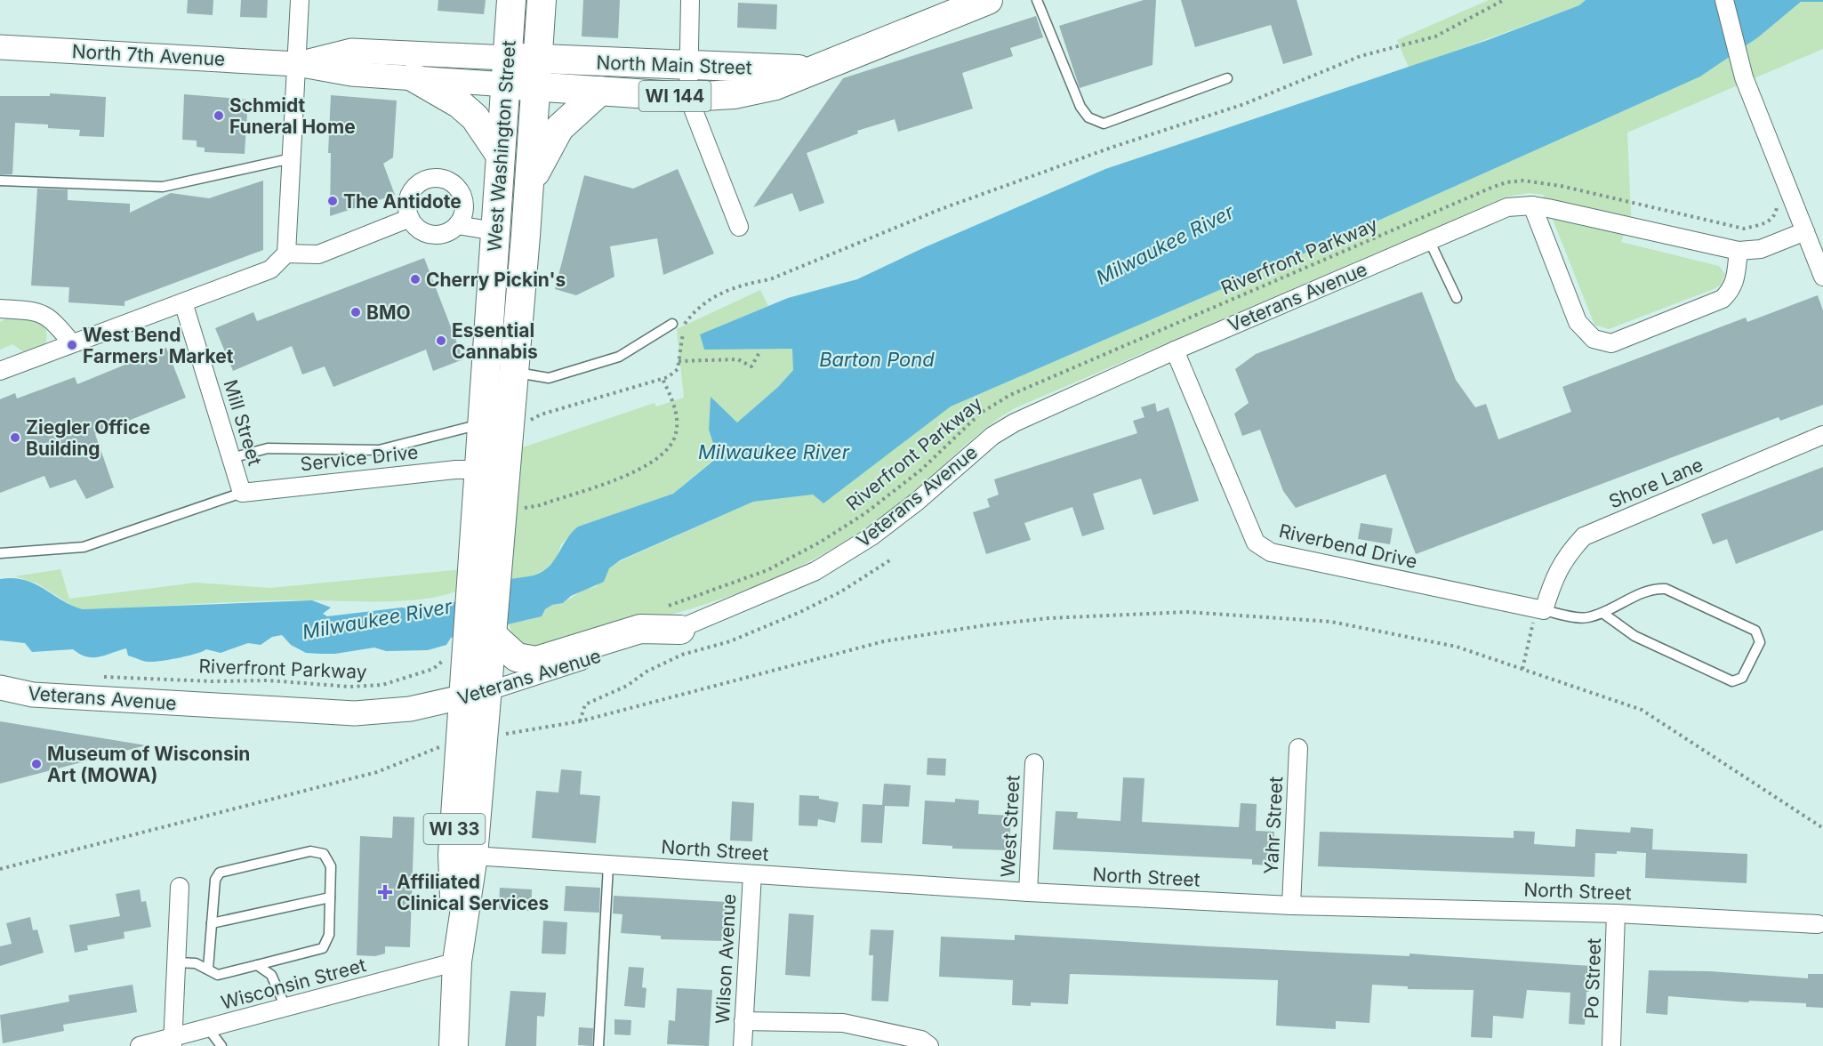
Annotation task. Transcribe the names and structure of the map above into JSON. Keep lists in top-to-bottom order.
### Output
{
  "streets": {
    "main road": [
      "North 7th Avenue",
      "North Main Street",
      "WI 144",
      "West Washington Street",
      "Veterans Avenue",
      "WI 33"
    ],
    "street": [
      "Mill Street",
      "Service Drive",
      "Shore Lane",
      "Riverbend Drive",
      "Yahr Street",
      "West Street",
      "North Street",
      "Wilson Avenue",
      "Po Street",
      "Wisconsin Street"
    ],
    "path": ["Riverfront Parkway"]
  },
  "crossings": [
    ["North 7th Avenue", "North Main Street"],
    ["North 7th Avenue", "West Washington Street"],
    ["North Main Street", "West Washington Street"],
    ["West Washington Street", "Riverfront Parkway"],
    ["West Washington Street", "Service Drive"],
    ["West Washington Street", "WI 33"],
    ["Riverfront Parkway", "Veterans Avenue"],
    ["Riverfront Parkway", "WI 33"],
    ["Veterans Avenue", "Riverbend Drive"],
    ["Veterans Avenue", "WI 33"],
    ["Mill Street", "Service Drive"],
    ["Shore Lane", "Riverbend Drive"],
    ["Yahr Street", "North Street"],
    ["West Street", "North Street"],
    ["WI 33", "North Street"],
    ["WI 33", "Wisconsin Street"],
    ["North Street", "Wilson Avenue"],
    ["North Street", "Po Street"]
  ],
  "water": ["Milwaukee River", "Barton Pond"],
  "places": {
    "other": [
      "Schmidt Funeral Home",
      "The Antidote",
      "Cherry Pickin's",
      "BMO",
      "Essential Cannabis",
      "West Bend Farmers' Market",
      "Ziegler Office Building",
      "Museum of Wisconsin Art (MOWA)"
    ],
    "health": ["Affiliated Clinical Services"]
  }
}
